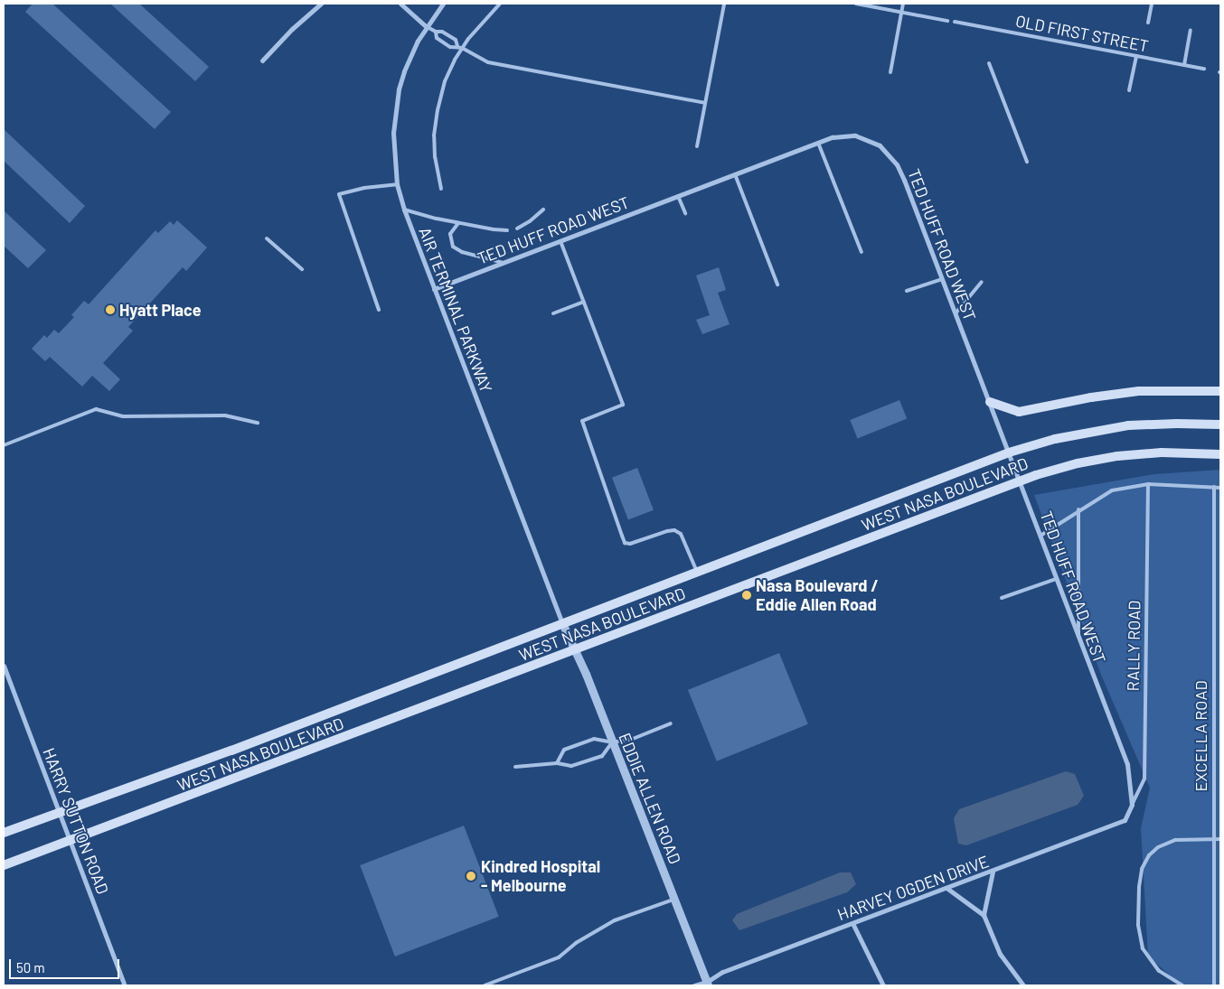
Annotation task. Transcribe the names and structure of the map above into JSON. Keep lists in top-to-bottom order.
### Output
{
  "streets": {
    "main road": ["WEST NASA BOULEVARD"],
    "street": [
      "TED HUFF ROAD WEST",
      "AIR TERMINAL PARKWAY",
      "EDDIE ALLEN ROAD",
      "HARRY SUTTON ROAD",
      "HARVEY OGDEN DRIVE"
    ],
    "lane": ["OLD FIRST STREET", "RALLY ROAD", "EXCELLA ROAD"]
  },
  "crossings": [
    ["TED HUFF ROAD WEST", "AIR TERMINAL PARKWAY"],
    ["TED HUFF ROAD WEST", "WEST NASA BOULEVARD"],
    ["TED HUFF ROAD WEST", "RALLY ROAD"],
    ["TED HUFF ROAD WEST", "HARVEY OGDEN DRIVE"],
    ["AIR TERMINAL PARKWAY", "WEST NASA BOULEVARD"],
    ["AIR TERMINAL PARKWAY", "EDDIE ALLEN ROAD"],
    ["WEST NASA BOULEVARD", "EDDIE ALLEN ROAD"],
    ["WEST NASA BOULEVARD", "HARRY SUTTON ROAD"],
    ["RALLY ROAD", "HARVEY OGDEN DRIVE"],
    ["EDDIE ALLEN ROAD", "HARVEY OGDEN DRIVE"]
  ],
  "places": ["Hyatt Place", "Nasa Boulevard / Eddie Allen Road", "Kindred Hospital - Melbourne"],
  "scale_bar": "50 m"
}
